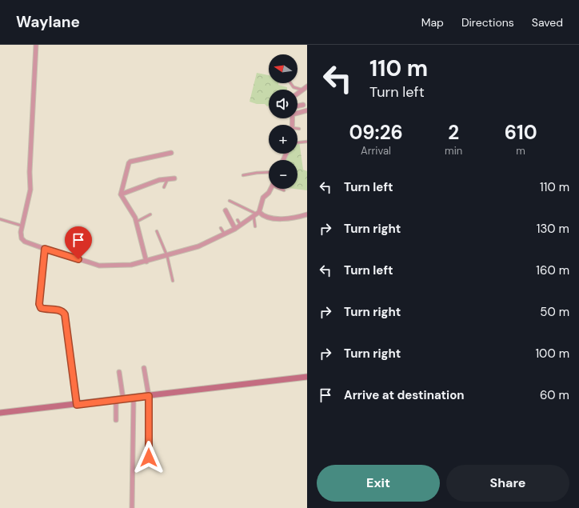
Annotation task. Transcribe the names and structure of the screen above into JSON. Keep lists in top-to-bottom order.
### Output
{
  "north": "left",
  "page": {
    "header": "Waylane",
    "nav": ["Map", "Directions", "Saved"],
    "turn": ["110 m", "Turn left"],
    "map_buttons": ["+", "−"],
    "eta": [
      "09:26",
      "Arrival",
      "2",
      "min",
      "610",
      "m"
    ],
    "list": [
      {
        "name": "Turn left",
        "value": "110 m"
      },
      {
        "name": "Turn right",
        "value": "130 m"
      },
      {
        "name": "Turn left",
        "value": "160 m"
      },
      {
        "name": "Turn right",
        "value": "50 m"
      },
      {
        "name": "Turn right",
        "value": "100 m"
      },
      {
        "name": "Arrive at destination",
        "value": "60 m"
      }
    ],
    "buttons": ["Exit", "Share"]
  }
}
